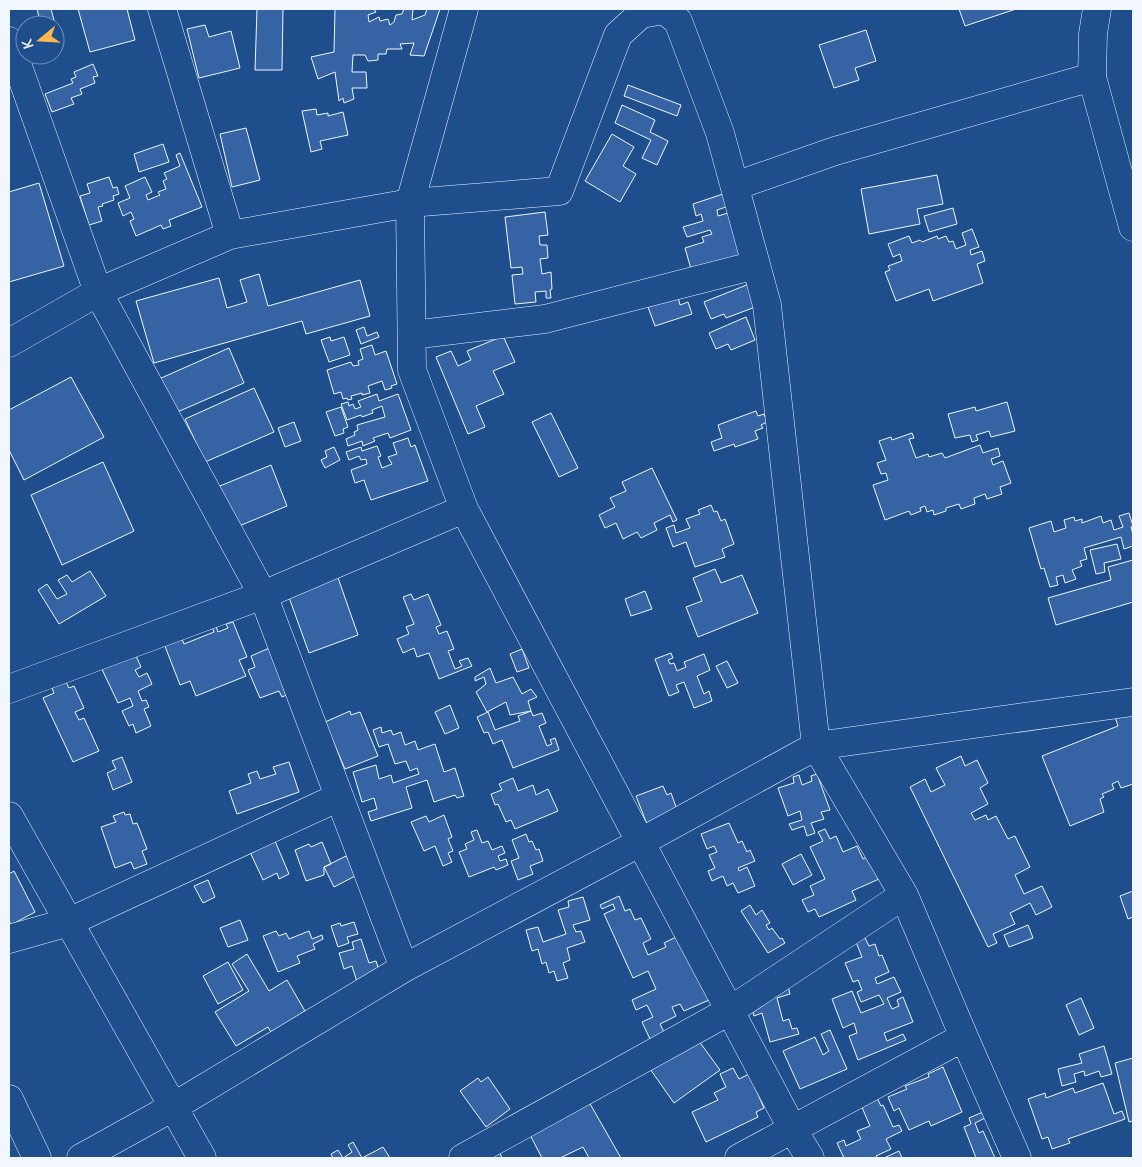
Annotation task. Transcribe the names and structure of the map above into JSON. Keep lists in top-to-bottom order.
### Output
{
  "north": "left"
}
